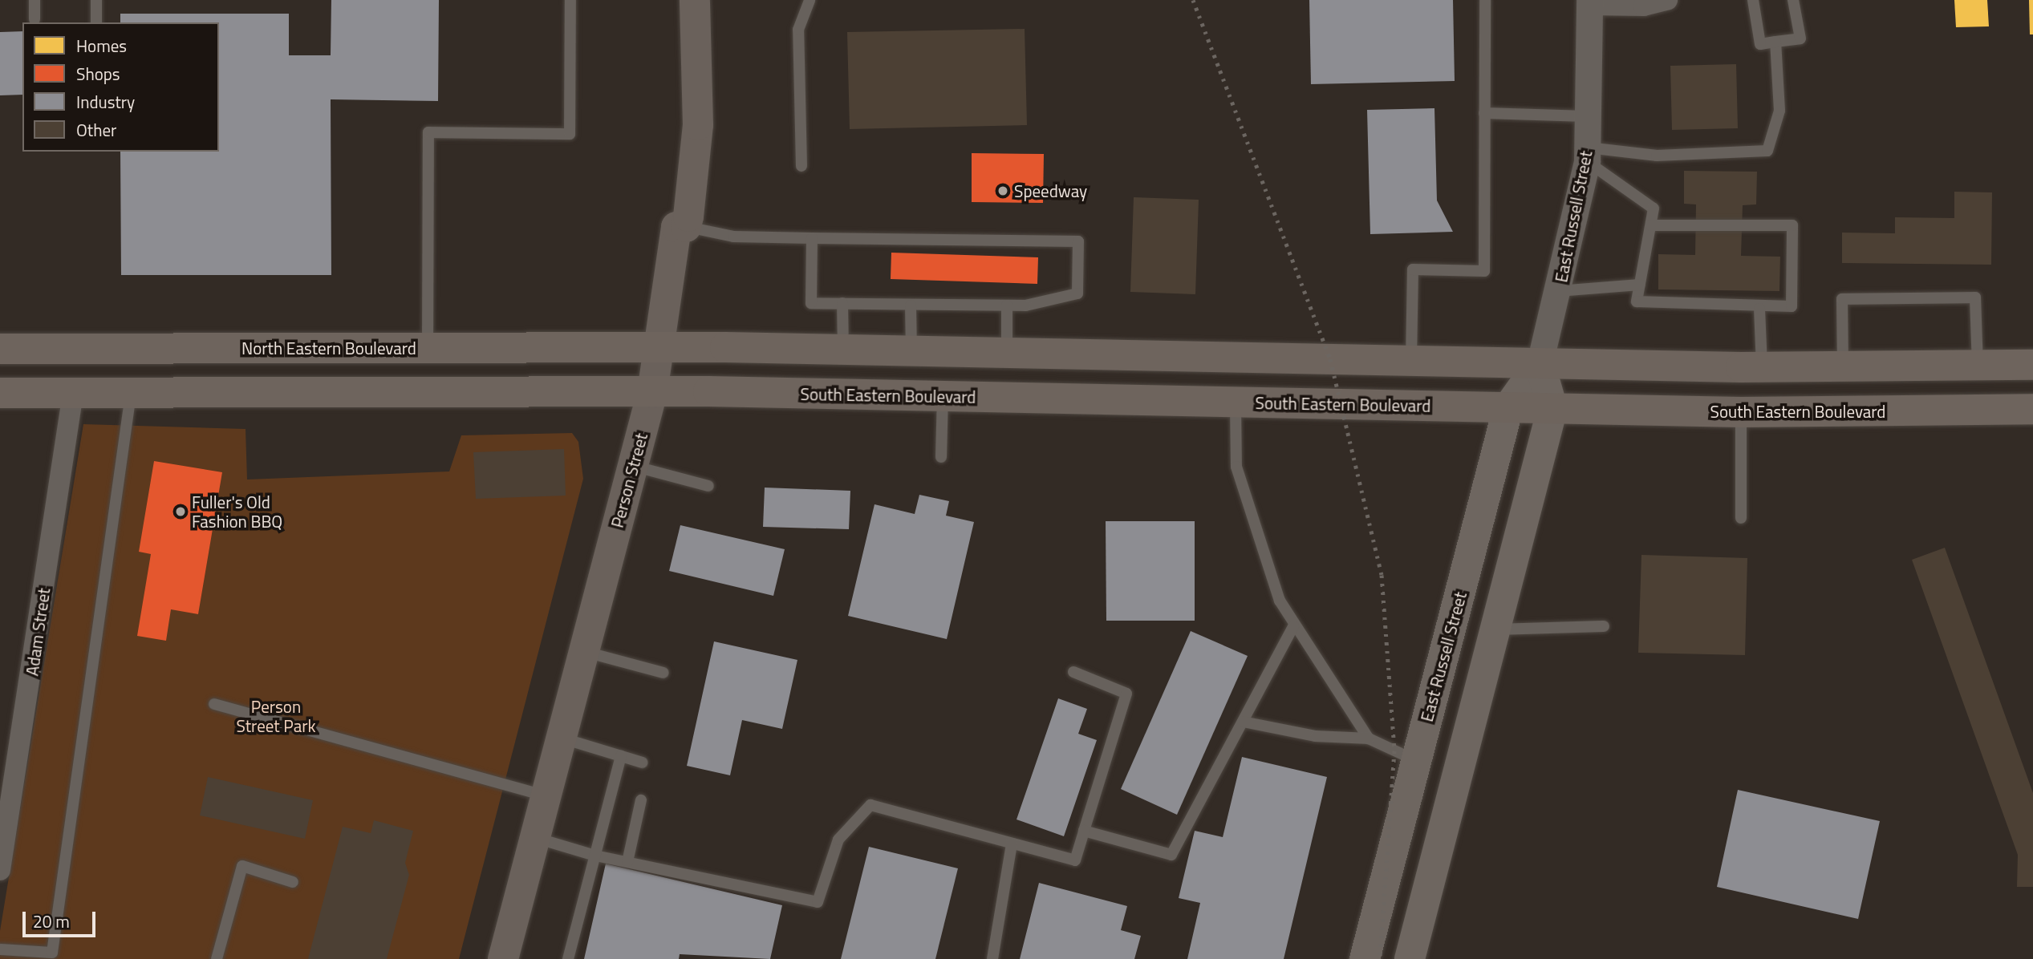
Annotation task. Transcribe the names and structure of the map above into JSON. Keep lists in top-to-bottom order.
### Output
{
  "streets": {
    "highway": ["North Eastern Boulevard", "South Eastern Boulevard"],
    "main road": ["East Russell Street", "Person Street"],
    "street": ["Adam Street"]
  },
  "crossings": [
    ["East Russell Street", "South Eastern Boulevard"],
    ["North Eastern Boulevard", "Person Street"],
    ["South Eastern Boulevard", "Person Street"]
  ],
  "parks": ["Person Street Park"],
  "places": ["Speedway", "Fuller's Old Fashion BBQ"],
  "legend": [
    "Homes",
    "Shops",
    "Industry",
    "Other"
  ],
  "scale_bar": "20 m"
}
